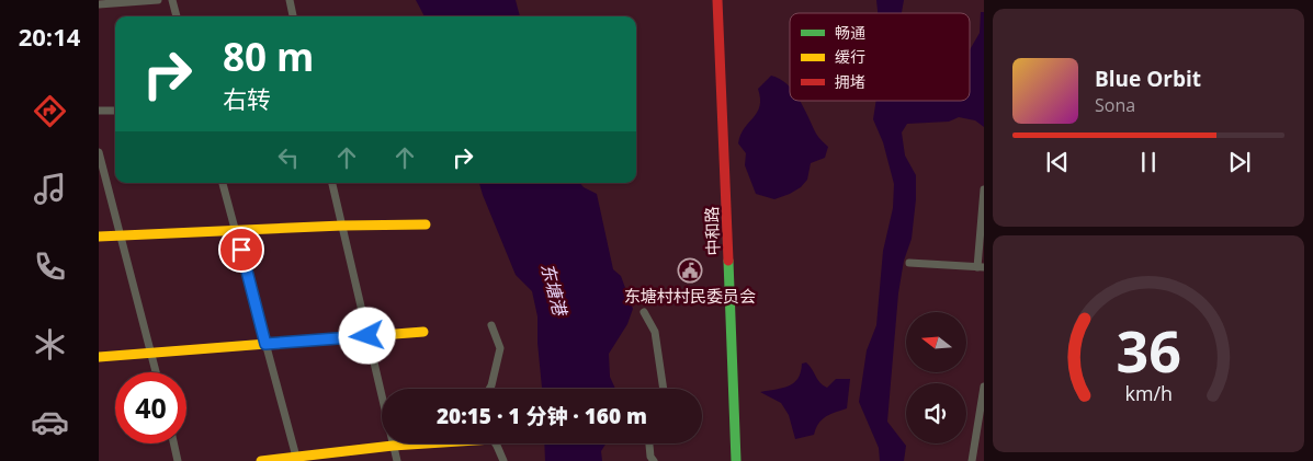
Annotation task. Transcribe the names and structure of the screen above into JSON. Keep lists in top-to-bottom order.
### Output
{
  "streets": {
    "street": ["中和路"]
  },
  "water": ["东塘港"],
  "places": {
    "public building": ["东塘村村民委员会"]
  },
  "legend": ["畅通", "缓行", "拥堵"],
  "north": "left",
  "page": {
    "tabs": "20:14",
    "turn": ["80 m", "右转"],
    "song": ["Blue Orbit", "Sona"],
    "limit": "40",
    "trip": "20:15 · 1 分钟 · 160 m",
    "gauge": ["36", "km/h"]
  }
}
